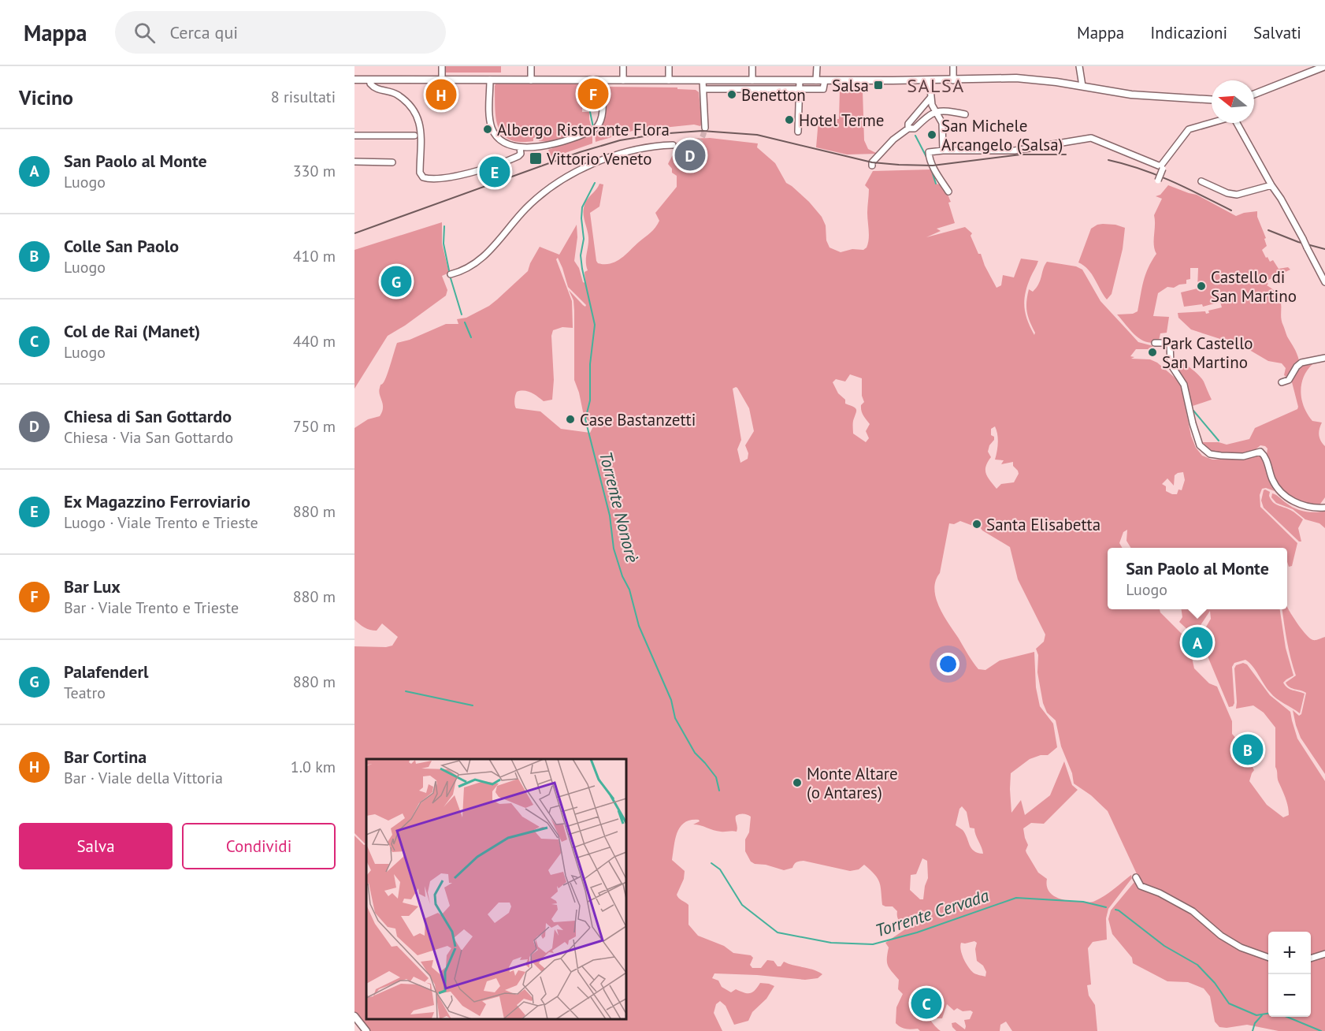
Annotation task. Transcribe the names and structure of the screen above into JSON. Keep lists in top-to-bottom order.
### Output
{
  "districts": ["SALSA"],
  "water": ["Torrente Nonorè", "Torrente Cervada"],
  "places": {
    "transit": ["Salsa", "Vittorio Veneto"],
    "other": [
      "Benetton",
      "Hotel Terme",
      "Albergo Ristorante Flora",
      "San Michele Arcangelo (Salsa)",
      "Castello di San Martino",
      "Park Castello San Martino",
      "Case Bastanzetti",
      "Santa Elisabetta",
      "Monte Altare (o Antares)"
    ]
  },
  "north": "left",
  "page": {
    "header": "Mappa",
    "search": "Cerca qui",
    "nav": ["Mappa", "Indicazioni", "Salvati"],
    "heading": ["Vicino", "8 risultati"],
    "pins": [
      "F",
      "H",
      "D",
      "E",
      "G",
      "A",
      "B",
      "C"
    ],
    "list": [
      {
        "mark": "A",
        "name": "San Paolo al Monte",
        "note": "Luogo",
        "value": "330 m"
      },
      {
        "mark": "B",
        "name": "Colle San Paolo",
        "note": "Luogo",
        "value": "410 m"
      },
      {
        "mark": "C",
        "name": "Col de Rai (Manet)",
        "note": "Luogo",
        "value": "440 m"
      },
      {
        "mark": "D",
        "name": "Chiesa di San Gottardo",
        "note": "Chiesa · Via San Gottardo",
        "value": "750 m"
      },
      {
        "mark": "E",
        "name": "Ex Magazzino Ferroviario",
        "note": "Luogo · Viale Trento e Trieste",
        "value": "880 m"
      },
      {
        "mark": "F",
        "name": "Bar Lux",
        "note": "Bar · Viale Trento e Trieste",
        "value": "880 m"
      },
      {
        "mark": "G",
        "name": "Palafenderl",
        "note": "Teatro",
        "value": "880 m"
      },
      {
        "mark": "H",
        "name": "Bar Cortina",
        "note": "Bar · Viale della Vittoria",
        "value": "1.0 km"
      }
    ],
    "popup": ["San Paolo al Monte", "Luogo"],
    "buttons": ["Salva", "Condividi"],
    "map_buttons": ["+", "−"]
  }
}
